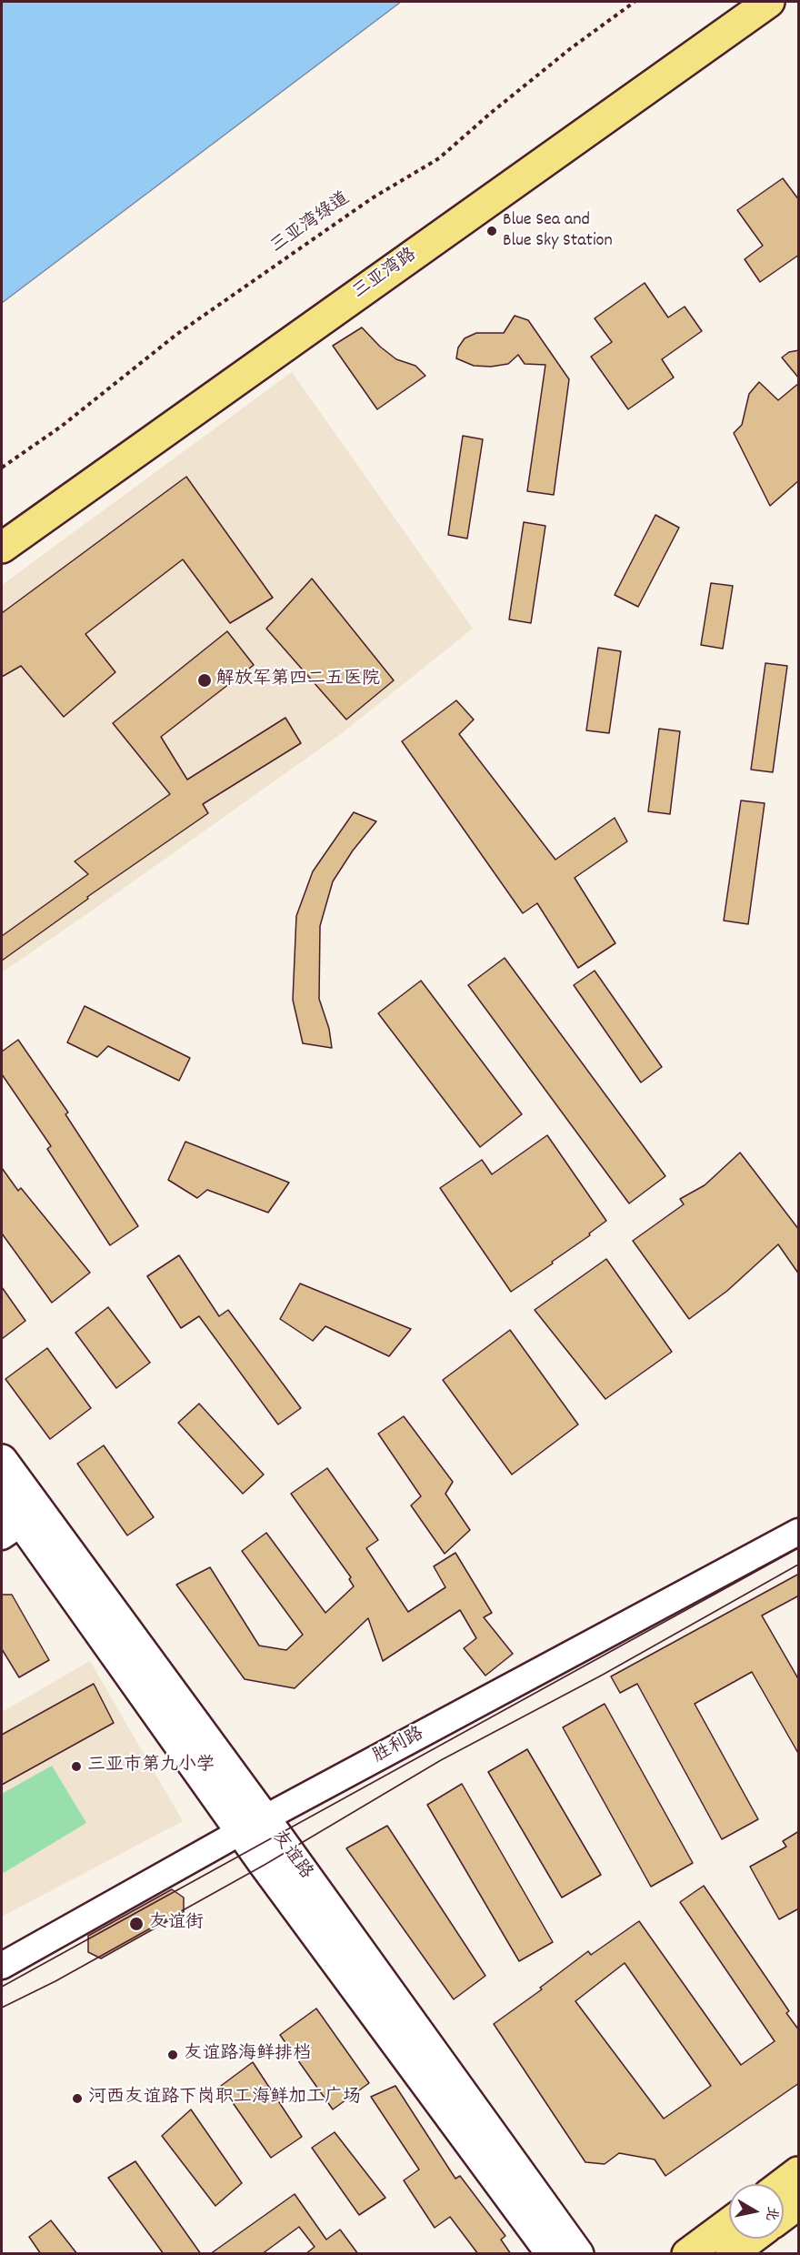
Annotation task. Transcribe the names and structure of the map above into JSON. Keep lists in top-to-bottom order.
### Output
{
  "streets": {
    "main road": ["三亚湾路", "友谊路"],
    "street": ["胜利路"],
    "path": ["三亚湾绿道"]
  },
  "crossings": [
    ["胜利路", "友谊路"]
  ],
  "places": [
    "Blue Sea and Blue Sky Station",
    "解放军第四二五医院",
    "三亚市第九小学",
    "友谊街",
    "友谊路海鲜排档",
    "河西友谊路下岗职工海鲜加工广场"
  ],
  "north": "right"
}
